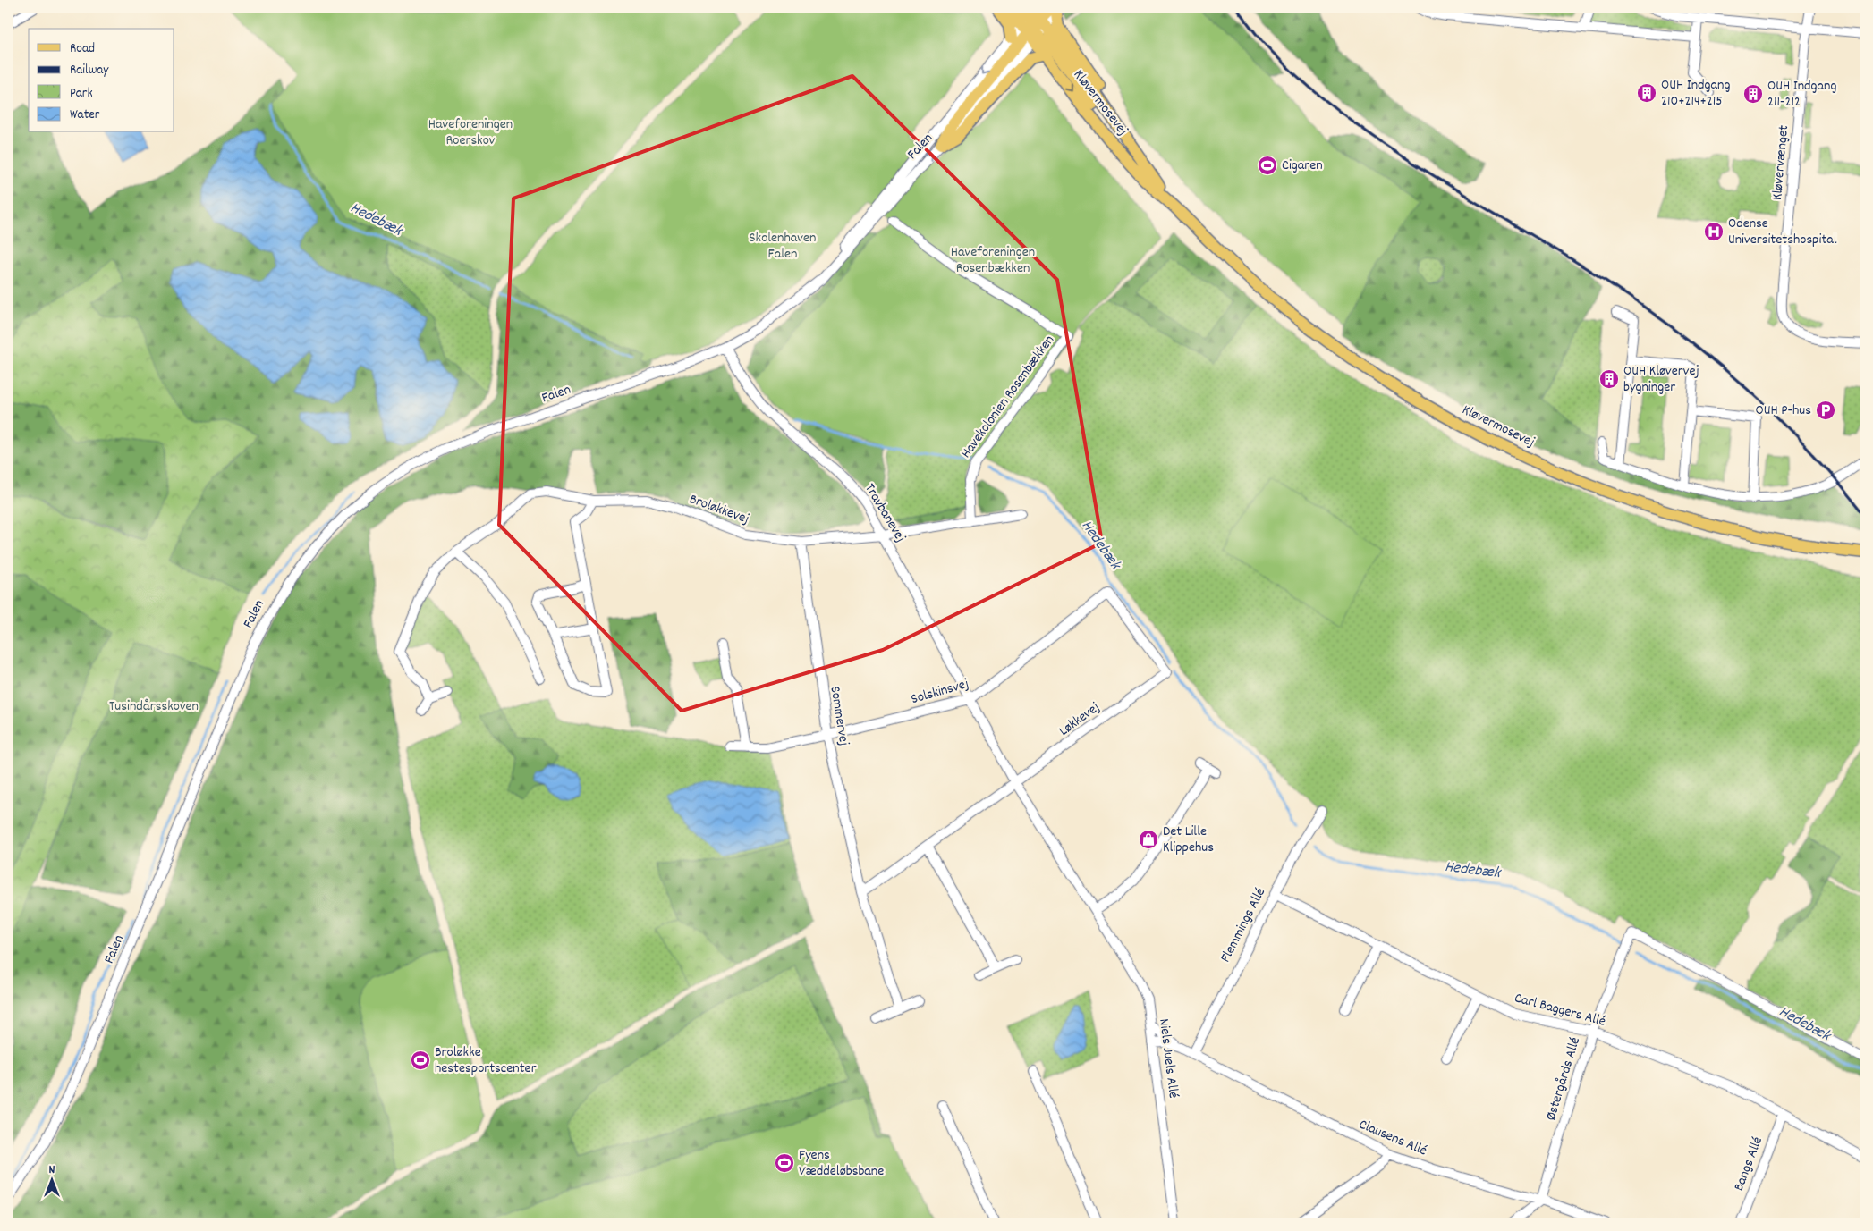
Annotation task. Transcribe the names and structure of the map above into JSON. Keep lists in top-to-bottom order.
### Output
{
  "streets": {
    "main road": ["Kløvermosevej"],
    "street": [
      "Falen",
      "Kløvervænget",
      "Havekolonien Rosenbækken",
      "Broløkkevej",
      "Travbanevej",
      "Solskinsvej",
      "Sommervej",
      "Løkkevej",
      "Flemmings Allé",
      "Carl Baggers Allé",
      "Niels Juels Allé",
      "Østergårds Allé",
      "Clausens Allé",
      "Bangs Allé"
    ]
  },
  "crossings": [
    ["Kløvermosevej", "Falen"],
    ["Falen", "Travbanevej"],
    ["Havekolonien Rosenbækken", "Broløkkevej"],
    ["Broløkkevej", "Travbanevej"],
    ["Broløkkevej", "Sommervej"],
    ["Travbanevej", "Solskinsvej"],
    ["Travbanevej", "Niels Juels Allé"],
    ["Solskinsvej", "Sommervej"],
    ["Solskinsvej", "Løkkevej"],
    ["Solskinsvej", "Niels Juels Allé"],
    ["Sommervej", "Løkkevej"],
    ["Løkkevej", "Niels Juels Allé"],
    ["Flemmings Allé", "Carl Baggers Allé"],
    ["Flemmings Allé", "Clausens Allé"],
    ["Carl Baggers Allé", "Østergårds Allé"],
    ["Carl Baggers Allé", "Bangs Allé"],
    ["Niels Juels Allé", "Clausens Allé"],
    ["Østergårds Allé", "Clausens Allé"]
  ],
  "water": ["Hedebæk"],
  "parks": [
    "Haveforeningen Roerskov",
    "Skolenhaven Falen",
    "Haveforeningen Rosenbækken",
    "Tusindårsskoven"
  ],
  "places": {
    "building": ["OUH Indgang 210+214+215", "OUH Indgang 211-212", "OUH Kløvervej bygninger"],
    "sports": ["Cigaren", "Broløkke hestesportscenter", "Fyens Væddeløbsbane"],
    "hospital": ["Odense Universitetshospital"],
    "parking": ["OUH P-hus"],
    "shop": ["Det Lille Klippehus"]
  },
  "legend": [
    "Road",
    "Railway",
    "Park",
    "Water"
  ],
  "north": "top"
}
